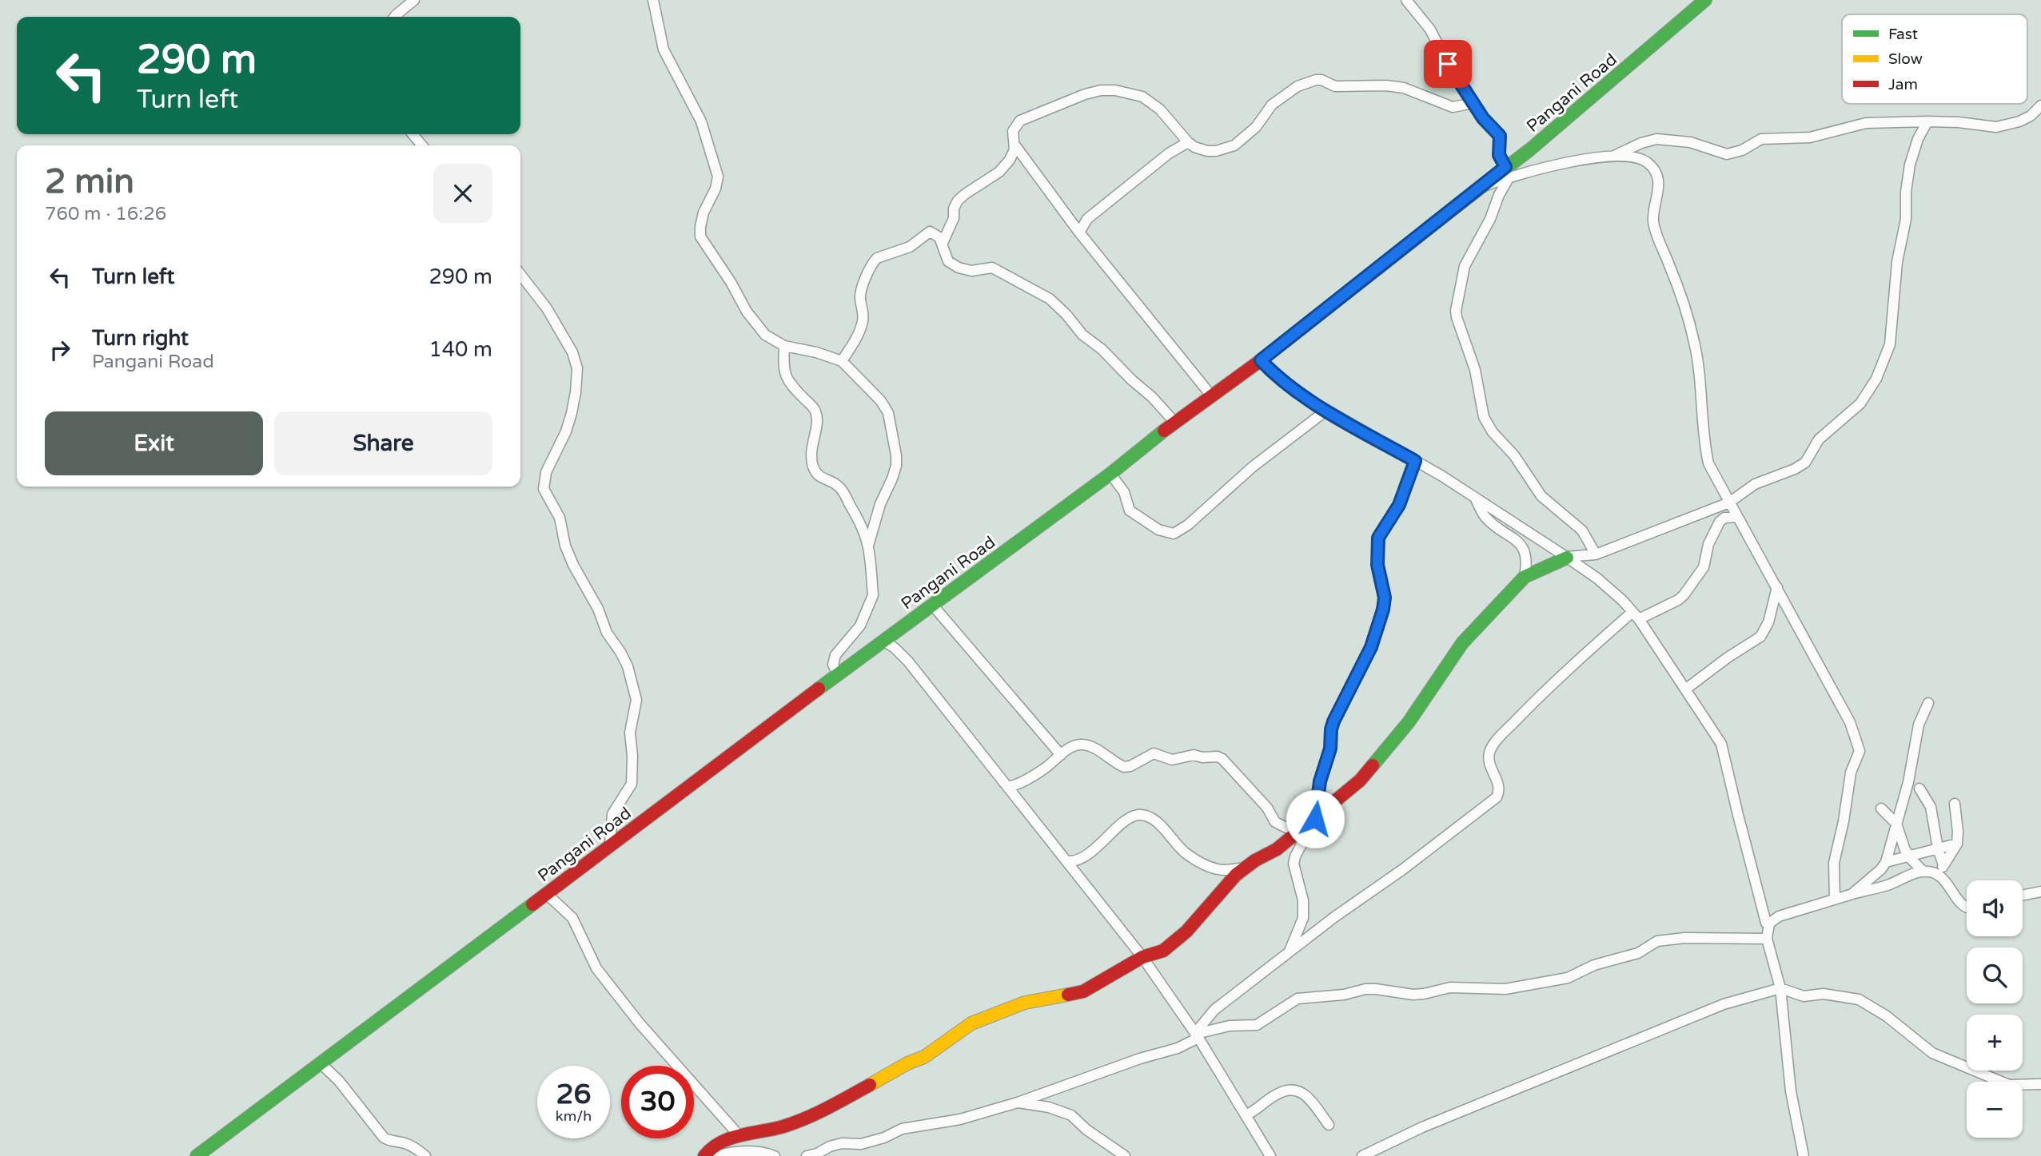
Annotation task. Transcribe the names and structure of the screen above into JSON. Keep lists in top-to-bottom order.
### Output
{
  "streets": {
    "main road": ["Pangani Road"]
  },
  "legend": ["Fast", "Slow", "Jam"],
  "page": {
    "turn": ["290 m", "Turn left"],
    "heading": ["2 min", "760 m · 16:26"],
    "list": [
      {
        "name": "Turn left",
        "value": "290 m"
      },
      {
        "name": "Turn right",
        "note": "Pangani Road",
        "value": "140 m"
      }
    ],
    "buttons": ["Exit", "Share"],
    "map_buttons": ["+", "−"],
    "speed": "26 km/h",
    "limit": "30"
  }
}
